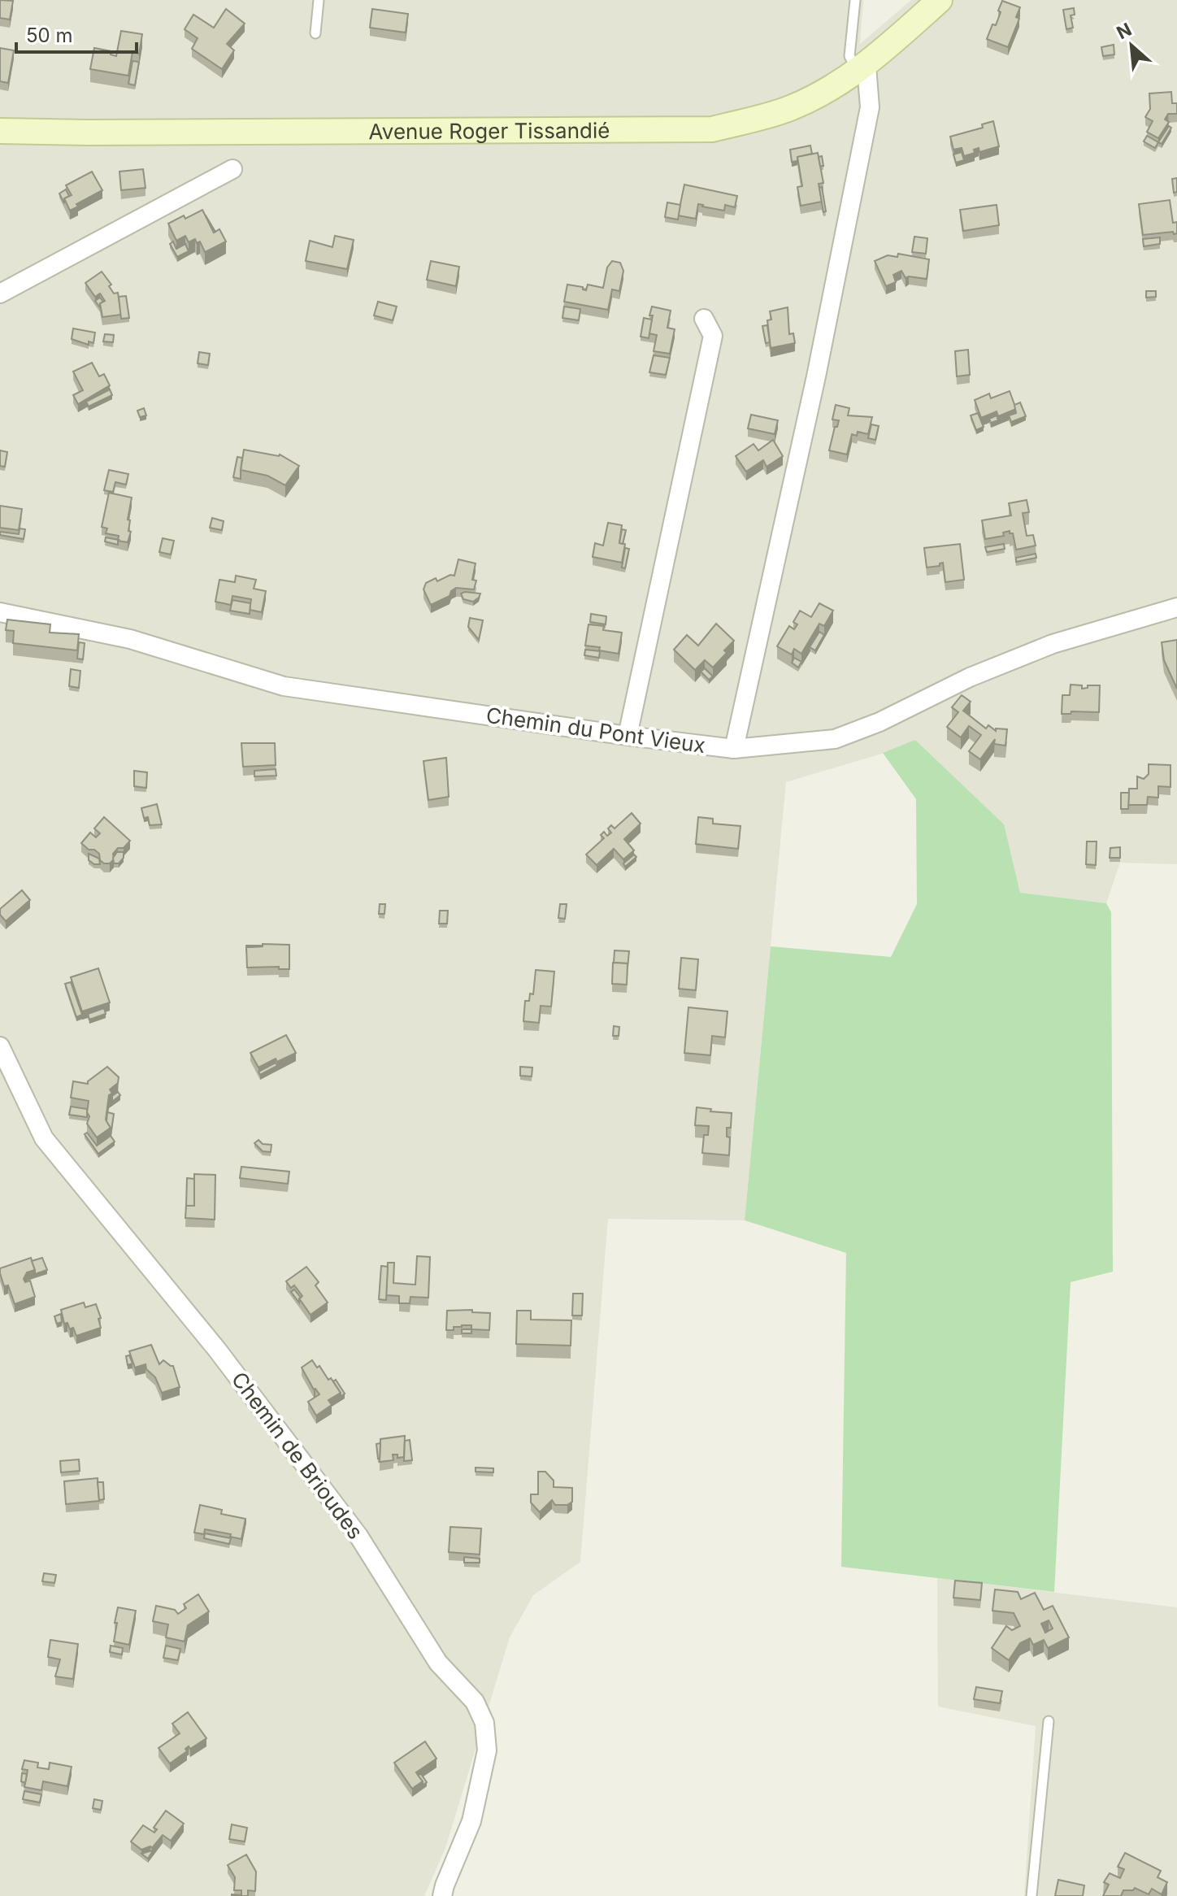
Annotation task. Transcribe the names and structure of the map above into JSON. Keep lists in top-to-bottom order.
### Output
{
  "streets": {
    "main road": ["Avenue Roger Tissandié"],
    "street": ["Chemin du Pont Vieux", "Chemin de Brioudes"]
  },
  "scale_bar": "50 m",
  "north": "top left"
}
